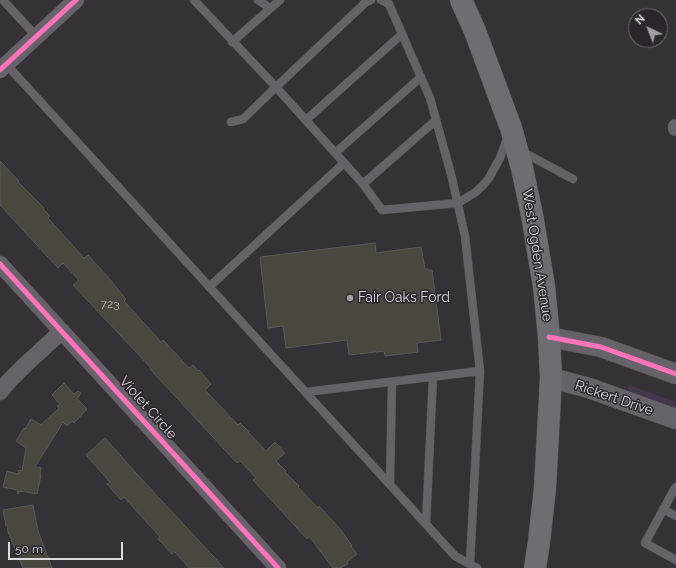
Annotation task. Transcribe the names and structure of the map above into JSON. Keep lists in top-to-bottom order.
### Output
{
  "streets": {
    "main road": ["West Ogden Avenue"],
    "street": ["Rickert Drive", "Violet Circle"]
  },
  "crossings": [
    ["West Ogden Avenue", "Rickert Drive"]
  ],
  "places": ["Fair Oaks Ford"],
  "house_numbers": ["723"],
  "scale_bar": "50 m",
  "north": "top left"
}
